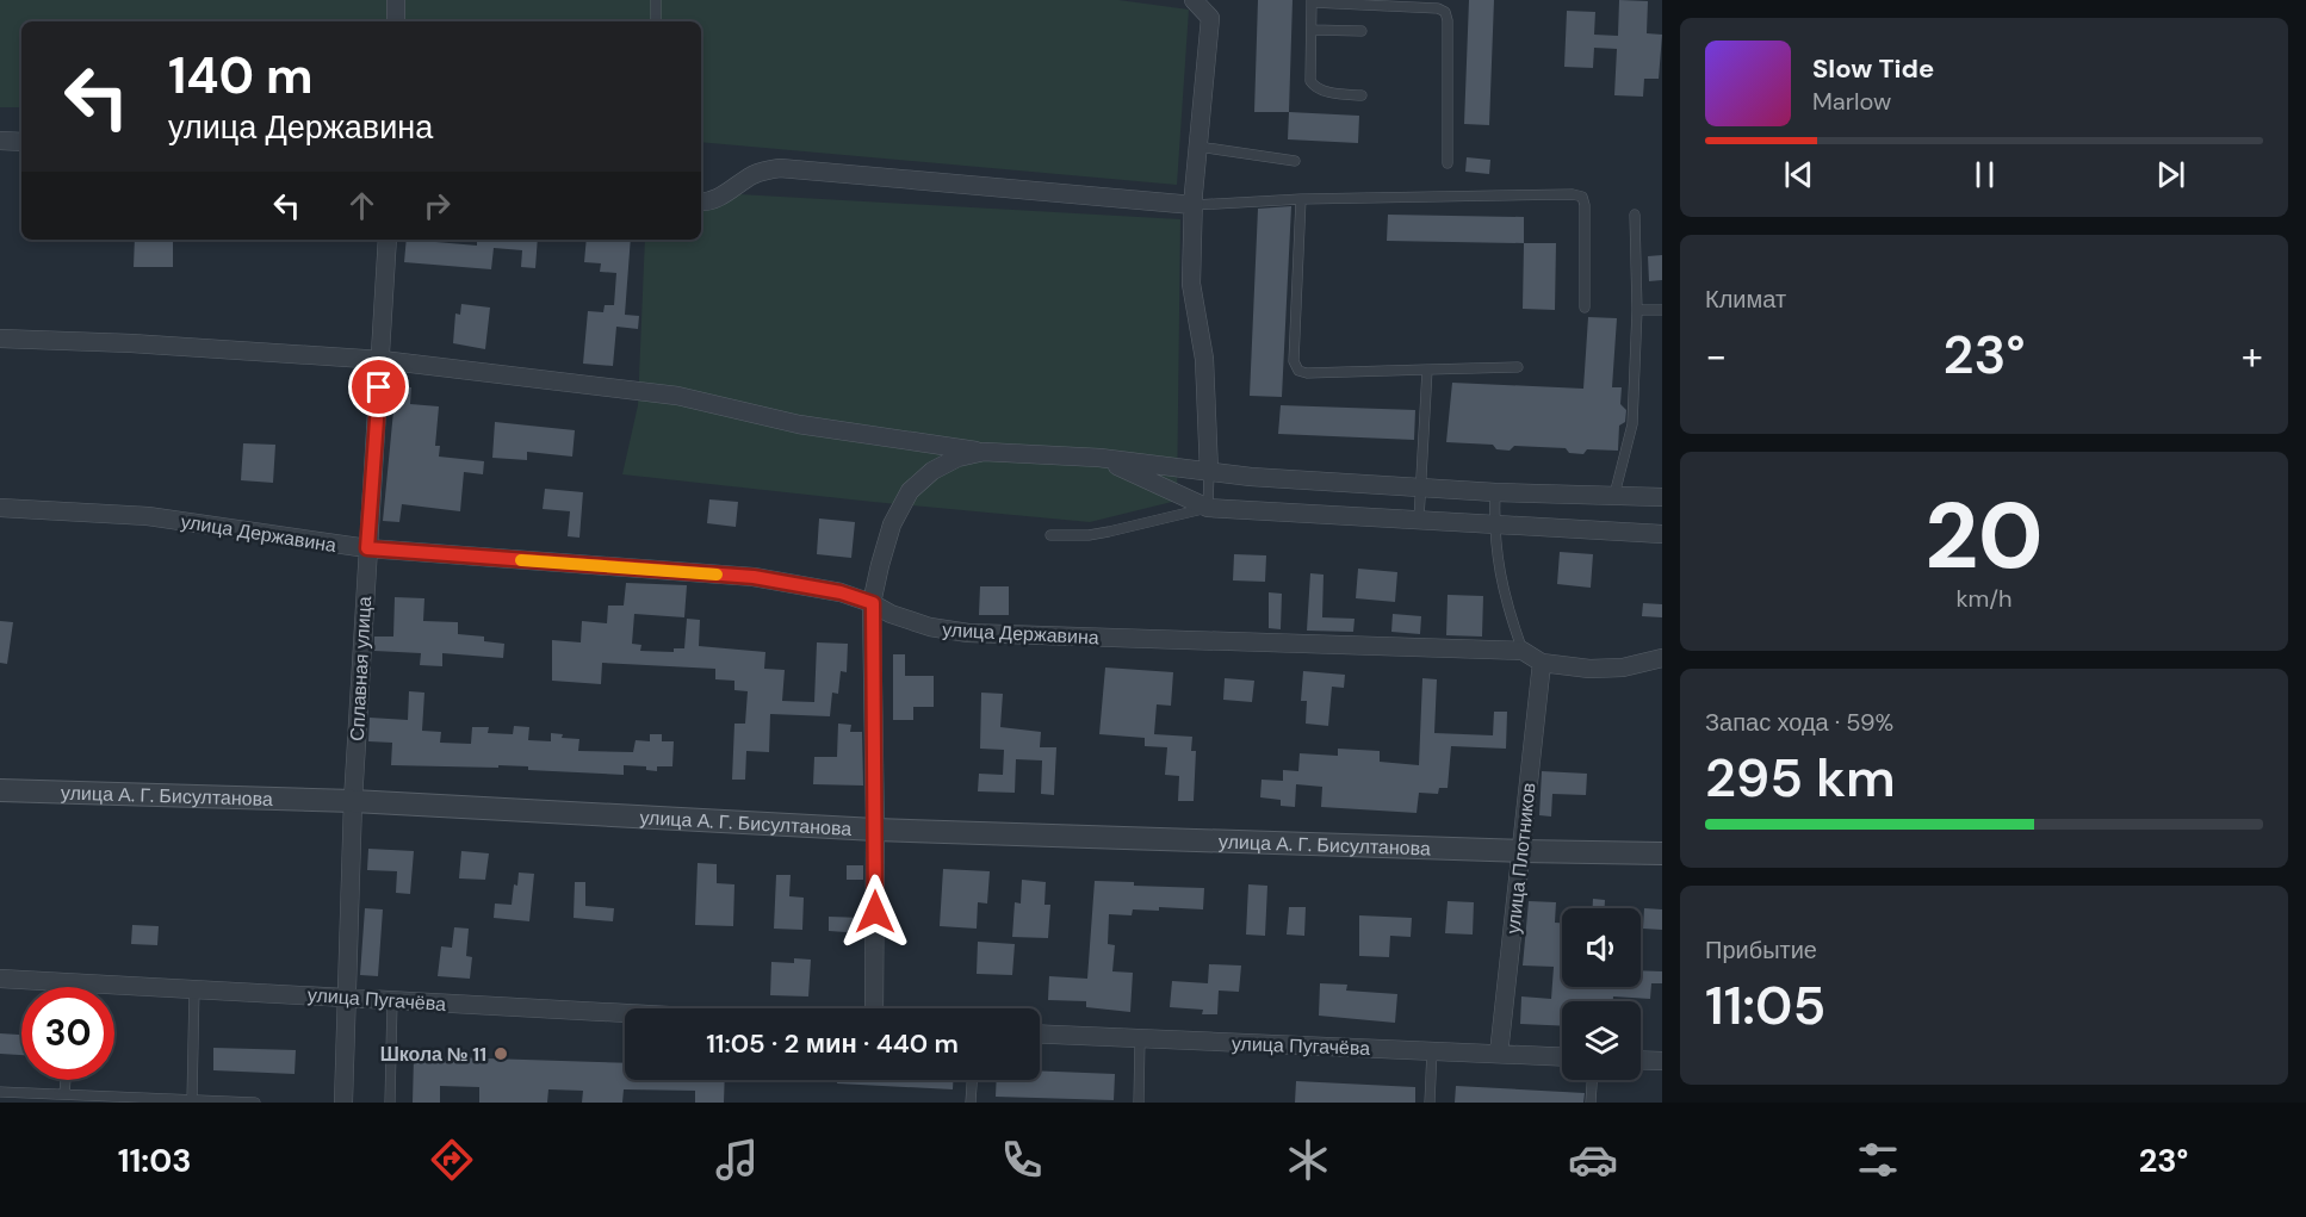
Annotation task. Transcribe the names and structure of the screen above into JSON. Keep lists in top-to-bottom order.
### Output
{
  "streets": {
    "street": [
      "улица Державина",
      "Сплавная улица",
      "улица А. Г. Бисултанова",
      "улица Плотников",
      "улица Пугачёва"
    ]
  },
  "crossings": [
    ["улица Державина", "Сплавная улица"],
    ["Сплавная улица", "улица А. Г. Бисултанова"],
    ["Сплавная улица", "улица Пугачёва"],
    ["улица А. Г. Бисултанова", "улица Плотников"],
    ["улица Плотников", "улица Пугачёва"]
  ],
  "places": ["Школа № 11"],
  "page": {
    "turn": ["140 m", "улица Державина"],
    "song": ["Slow Tide", "Marlow"],
    "tile": [
      "Климат",
      ["20", "km/h"],
      ["Запас хода · 59%", "295 km"],
      ["Прибытие", "11:05"]
    ],
    "heat": ["−", "23°", "+"],
    "limit": "30",
    "trip": "11:05 · 2 мин · 440 m",
    "tabs": ["11:03", "23°"]
  }
}
